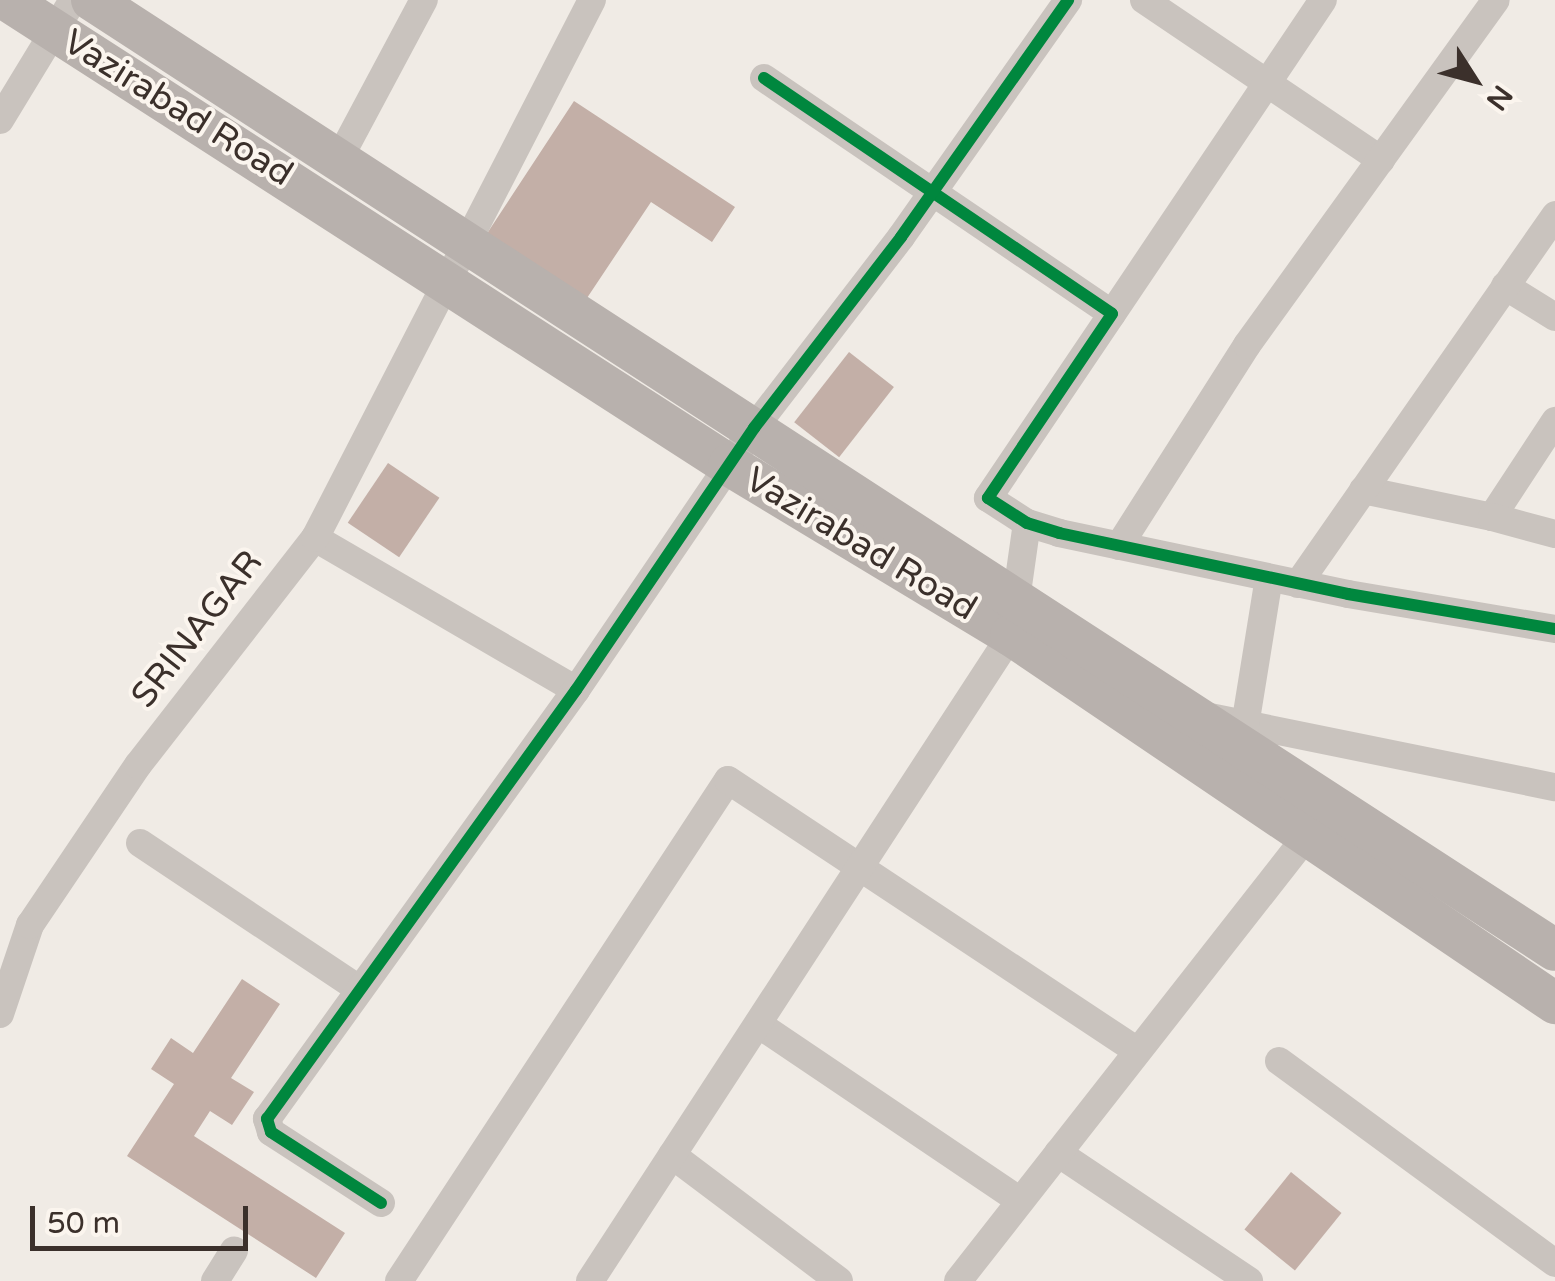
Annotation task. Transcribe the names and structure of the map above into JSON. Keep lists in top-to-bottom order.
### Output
{
  "streets": {
    "main road": ["Vazirabad Road"],
    "street": ["SRINAGAR"]
  },
  "crossings": [
    ["Vazirabad Road", "SRINAGAR"]
  ],
  "scale_bar": "50 m",
  "north": "bottom right"
}
